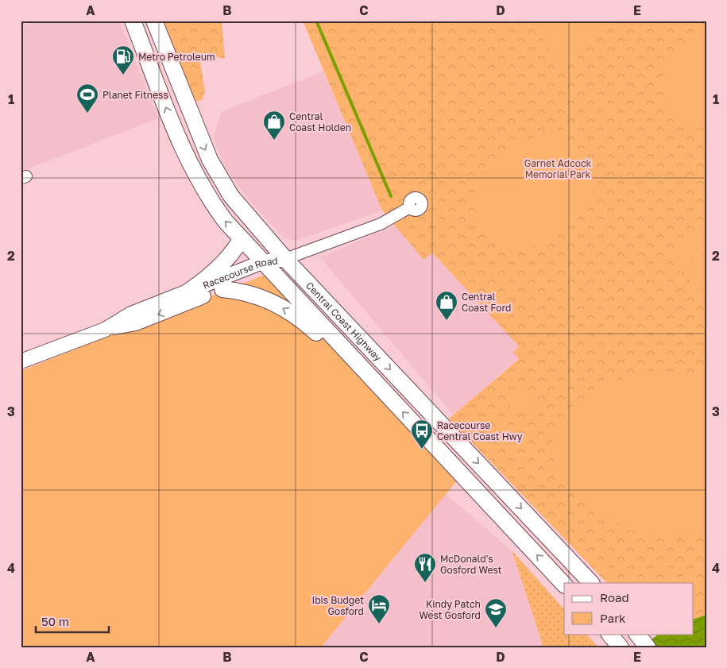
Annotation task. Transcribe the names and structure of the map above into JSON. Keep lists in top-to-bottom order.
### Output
{
  "streets": {
    "highway": ["Central Coast Highway"],
    "main road": ["Racecourse Road"]
  },
  "crossings": [
    ["Racecourse Road", "Central Coast Highway"]
  ],
  "parks": ["Garnet Adcock Memorial Park"],
  "places": {
    "fuel station": ["Metro Petroleum"],
    "sports": ["Planet Fitness"],
    "shop": ["Central Coast Holden", "Central Coast Ford"],
    "bus stop": ["Racecourse Central Coast Hwy"],
    "restaurant": ["McDonald's Gosford West"],
    "hotel": ["Ibis Budget Gosford"],
    "school or university": ["Kindy Patch West Gosford"]
  },
  "legend": ["Road", "Park"],
  "scale_bar": "50 m",
  "grid": {
    "columns": [
      "A",
      "B",
      "C",
      "D",
      "E"
    ],
    "rows": [
      "1",
      "2",
      "3",
      "4"
    ]
  }
}
